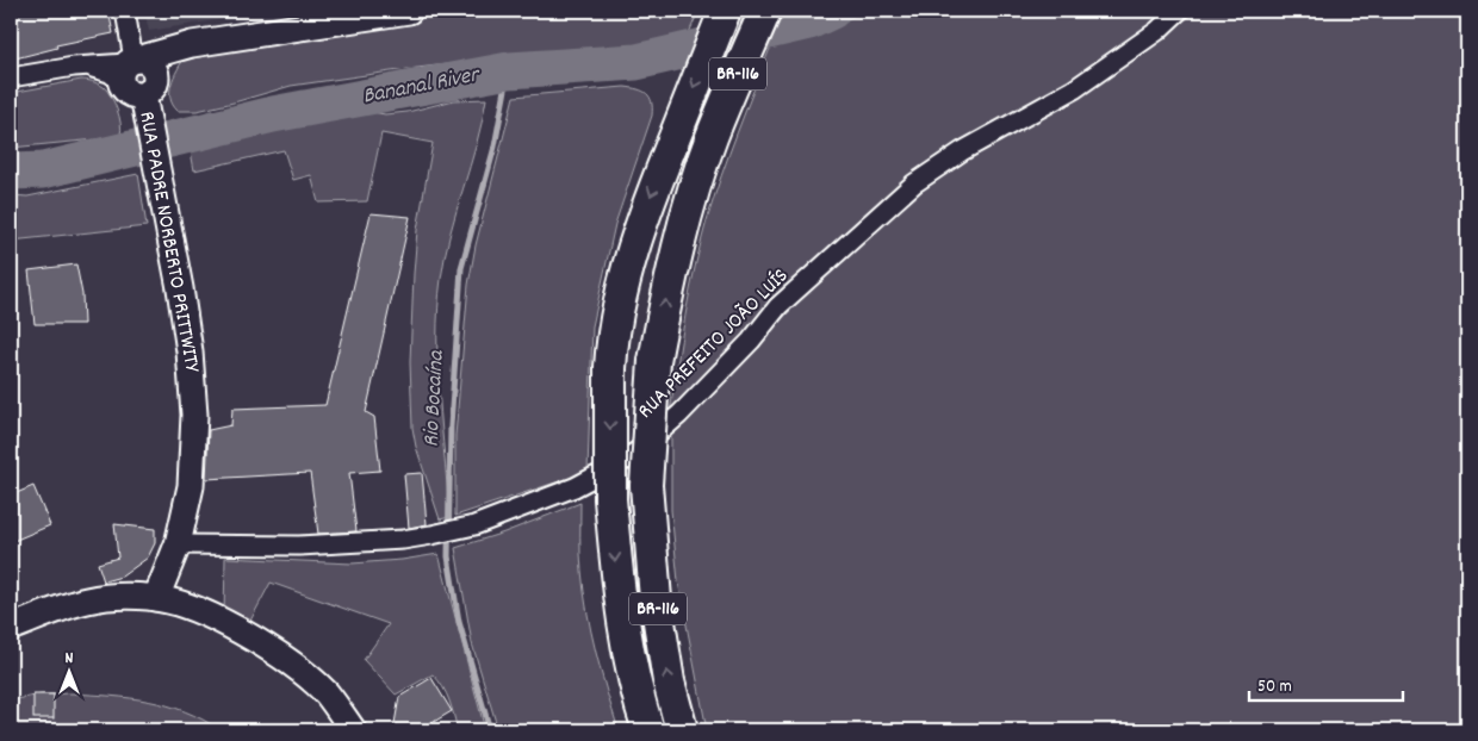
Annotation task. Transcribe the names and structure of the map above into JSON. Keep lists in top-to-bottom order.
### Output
{
  "streets": {
    "highway": ["BR-116"],
    "main road": ["RUA PADRE NORBERTO PRITTWITY"],
    "street": ["RUA PREFEITO JOÃO LUÍS"]
  },
  "crossings": [
    ["RUA PADRE NORBERTO PRITTWITY", "RUA PREFEITO JOÃO LUÍS"]
  ],
  "water": ["Bananal River", "Rio Bocaína"],
  "scale_bar": "50 m",
  "north": "top"
}
